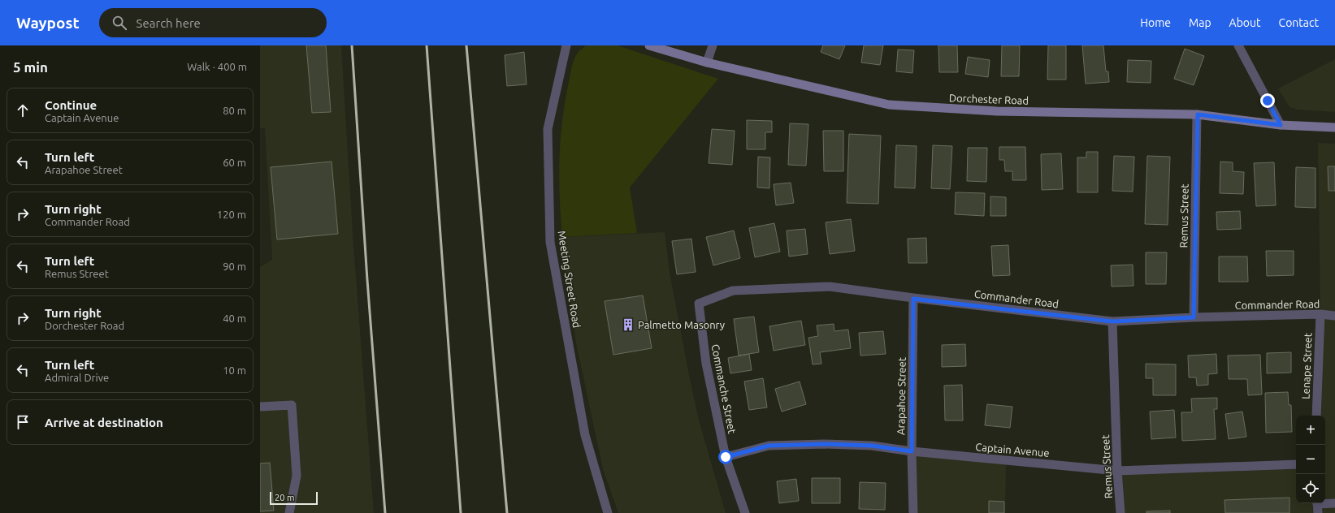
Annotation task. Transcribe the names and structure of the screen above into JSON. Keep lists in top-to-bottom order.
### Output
{
  "streets": {
    "main road": ["Dorchester Road"],
    "street": [
      "Remus Street",
      "Meeting Street Road",
      "Commander Road",
      "Lenape Street",
      "Commanche Street",
      "Arapahoe Street",
      "Captain Avenue"
    ]
  },
  "crossings": [
    ["Dorchester Road", "Remus Street"],
    ["Remus Street", "Commander Road"],
    ["Remus Street", "Captain Avenue"],
    ["Commander Road", "Lenape Street"],
    ["Commander Road", "Commanche Street"],
    ["Commander Road", "Arapahoe Street"],
    ["Commanche Street", "Captain Avenue"],
    ["Arapahoe Street", "Captain Avenue"]
  ],
  "places": {
    "building": ["Palmetto Masonry"]
  },
  "scale_bar": "20 m",
  "page": {
    "header": "Waypost",
    "search": "Search here",
    "nav": [
      "Home",
      "Map",
      "About",
      "Contact"
    ],
    "heading": ["5 min", "Walk · 400 m"],
    "list": [
      ["Continue", "Captain Avenue", "80 m"],
      ["Turn left", "Arapahoe Street", "60 m"],
      ["Turn right", "Commander Road", "120 m"],
      ["Turn left", "Remus Street", "90 m"],
      ["Turn right", "Dorchester Road", "40 m"],
      ["Turn left", "Admiral Drive", "10 m"],
      "Arrive at destination"
    ],
    "map_buttons": ["+", "−"],
    "scale": "20 m"
  }
}
